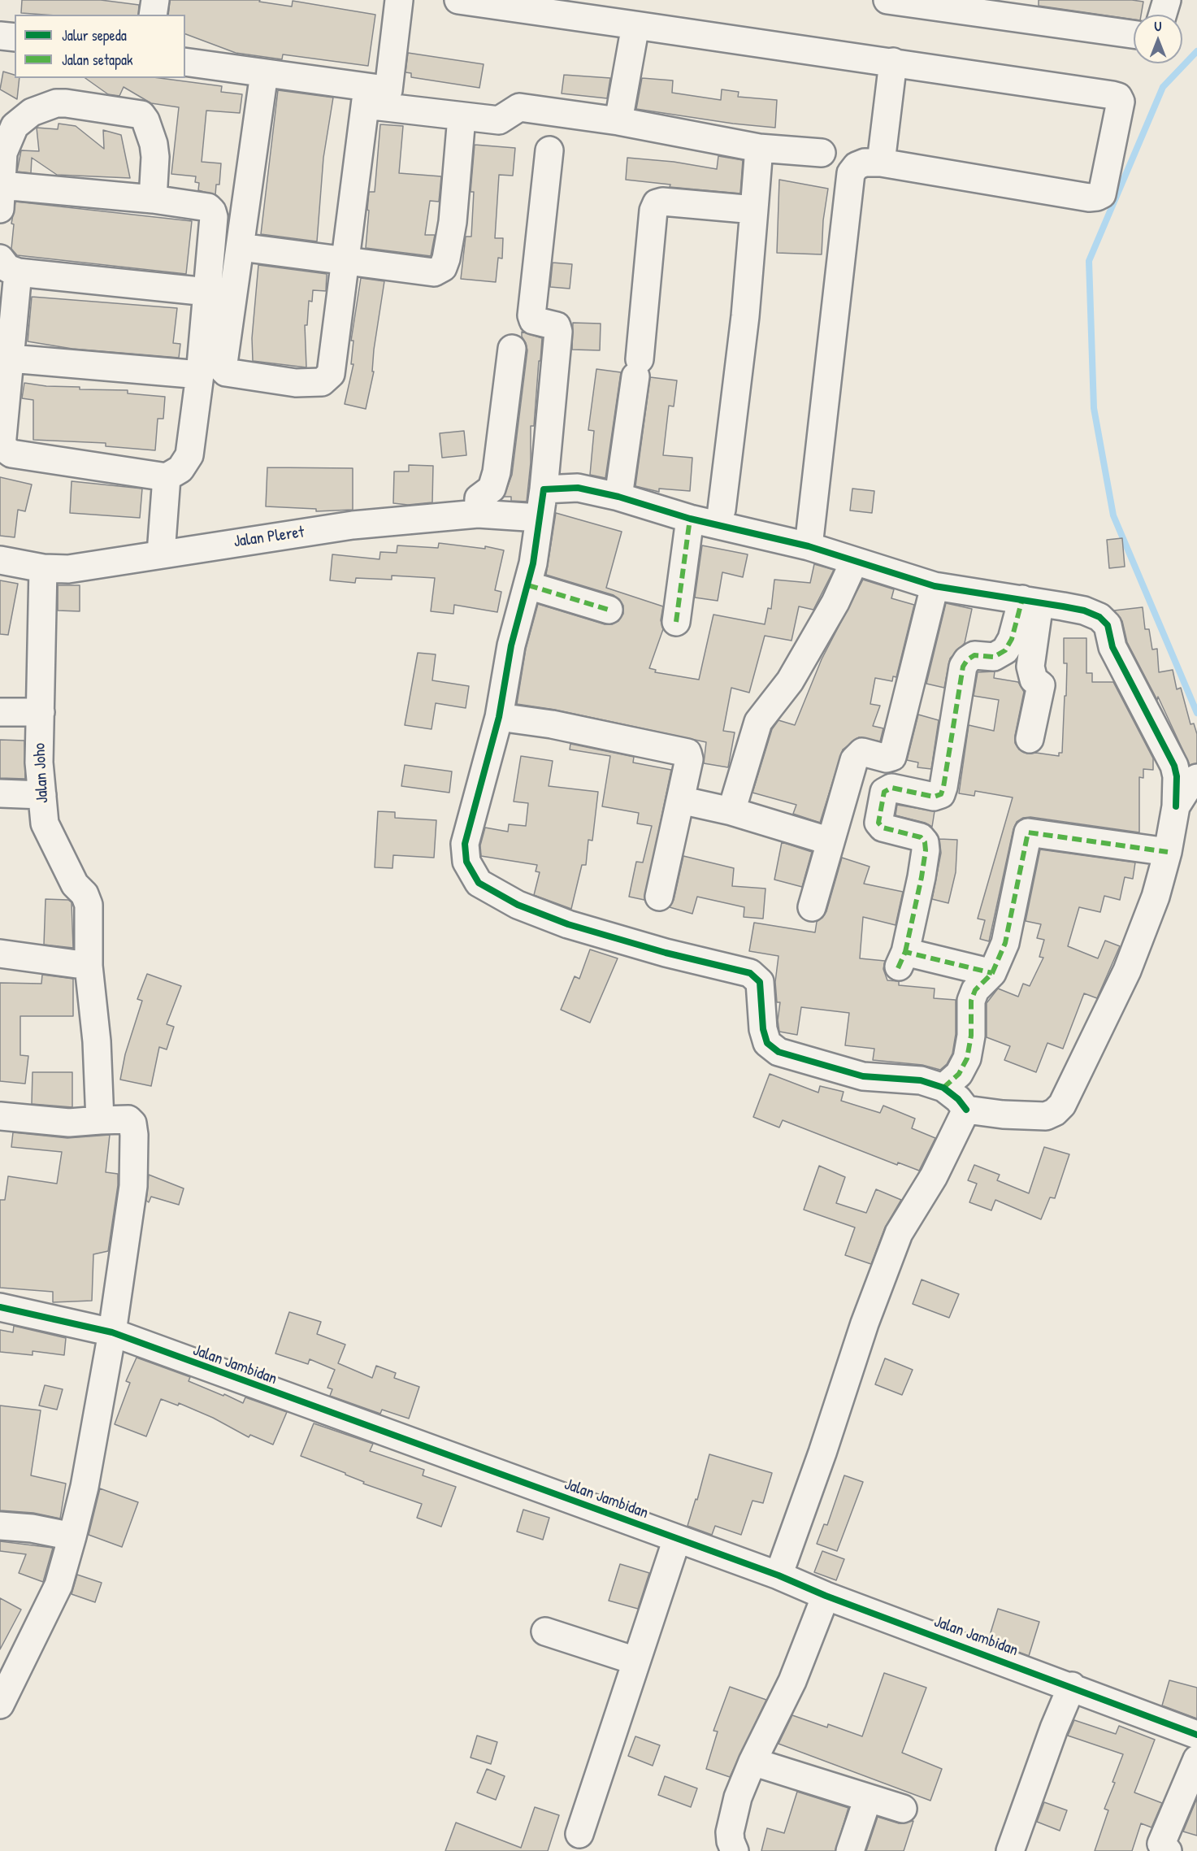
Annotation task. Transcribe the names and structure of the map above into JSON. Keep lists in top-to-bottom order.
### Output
{
  "streets": {
    "street": ["Jalan Pleret", "Jalan Joho", "Jalan Jambidan"]
  },
  "crossings": [
    ["Jalan Pleret", "Jalan Joho"]
  ],
  "legend": ["Jalur sepeda", "Jalan setapak"],
  "north": "top"
}
